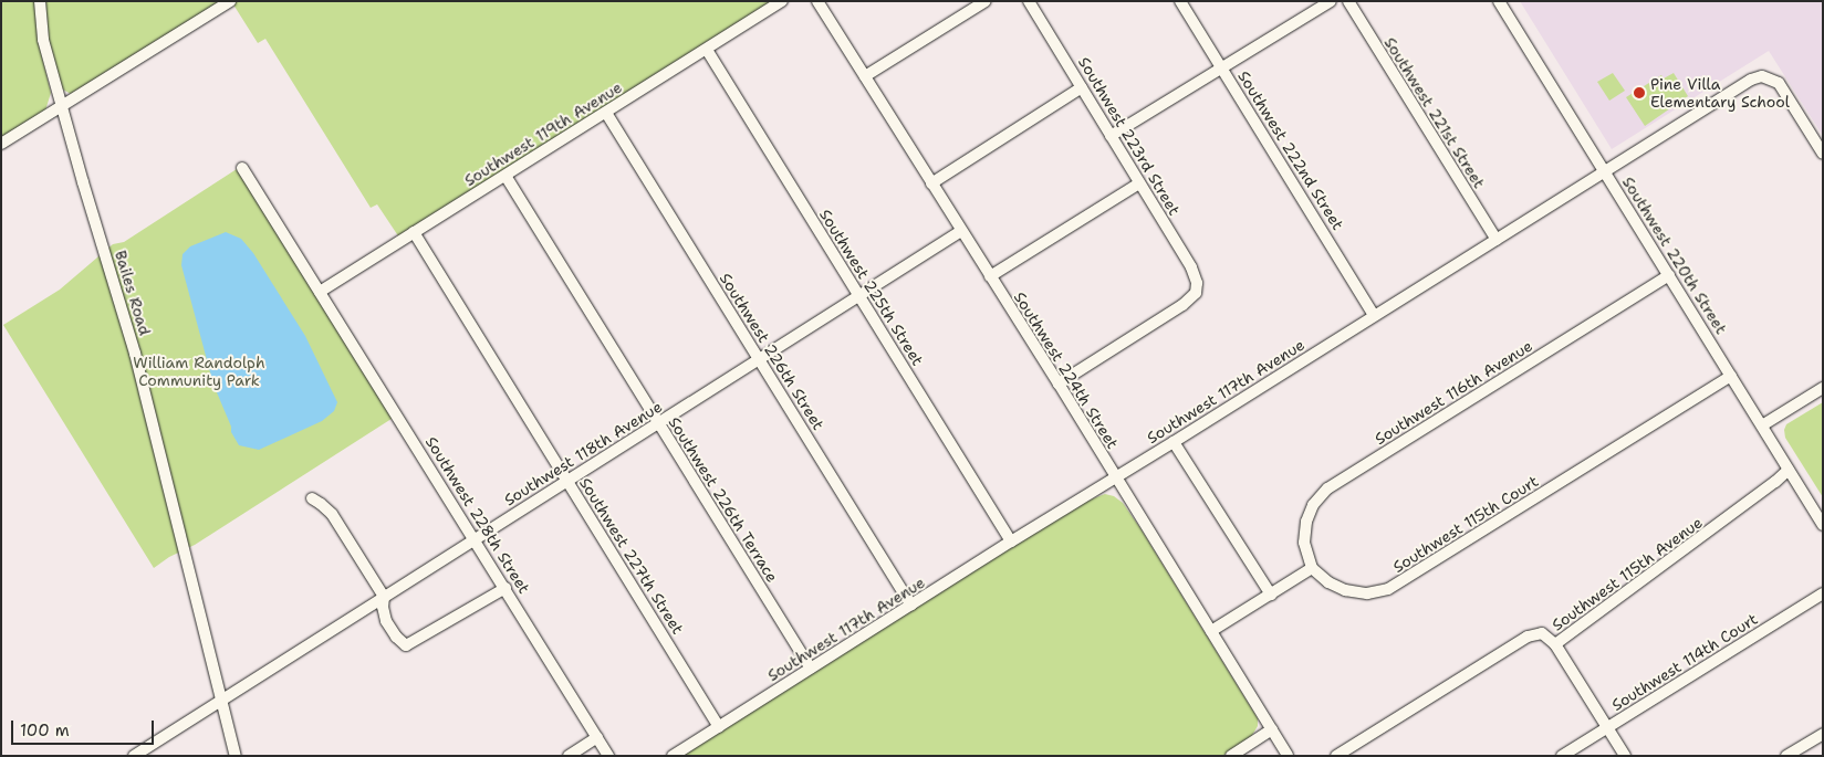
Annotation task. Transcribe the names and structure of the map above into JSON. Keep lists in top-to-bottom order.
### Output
{
  "streets": {
    "street": [
      "Southwest 221st Street",
      "Southwest 119th Avenue",
      "Southwest 223rd Street",
      "Southwest 222nd Street",
      "Southwest 220th Street",
      "Southwest 225th Street",
      "Bailes Road",
      "Southwest 226th Street",
      "Southwest 224th Street",
      "Southwest 117th Avenue",
      "Southwest 116th Avenue",
      "Southwest 118th Avenue",
      "Southwest 226th Terrace",
      "Southwest 228th Street",
      "Southwest 115th Court",
      "Southwest 227th Street",
      "Southwest 115th Avenue",
      "Southwest 114th Court"
    ]
  },
  "crossings": [
    ["Southwest 221st Street", "Southwest 117th Avenue"],
    ["Southwest 119th Avenue", "Southwest 225th Street"],
    ["Southwest 119th Avenue", "Southwest 226th Street"],
    ["Southwest 119th Avenue", "Southwest 226th Terrace"],
    ["Southwest 119th Avenue", "Southwest 228th Street"],
    ["Southwest 119th Avenue", "Southwest 227th Street"],
    ["Southwest 223rd Street", "Southwest 224th Street"],
    ["Southwest 222nd Street", "Southwest 117th Avenue"],
    ["Southwest 220th Street", "Southwest 117th Avenue"],
    ["Southwest 220th Street", "Southwest 116th Avenue"],
    ["Southwest 220th Street", "Southwest 115th Court"],
    ["Southwest 220th Street", "Southwest 115th Avenue"],
    ["Southwest 225th Street", "Southwest 117th Avenue"],
    ["Southwest 225th Street", "Southwest 118th Avenue"],
    ["Bailes Road", "Southwest 118th Avenue"],
    ["Southwest 226th Street", "Southwest 117th Avenue"],
    ["Southwest 226th Street", "Southwest 118th Avenue"],
    ["Southwest 224th Street", "Southwest 117th Avenue"],
    ["Southwest 224th Street", "Southwest 118th Avenue"],
    ["Southwest 117th Avenue", "Southwest 226th Terrace"],
    ["Southwest 117th Avenue", "Southwest 227th Street"],
    ["Southwest 116th Avenue", "Southwest 115th Court"],
    ["Southwest 118th Avenue", "Southwest 226th Terrace"],
    ["Southwest 118th Avenue", "Southwest 228th Street"],
    ["Southwest 118th Avenue", "Southwest 227th Street"]
  ],
  "parks": ["William Randolph Community Park"],
  "places": ["Pine Villa Elementary School"],
  "scale_bar": "100 m"
}
